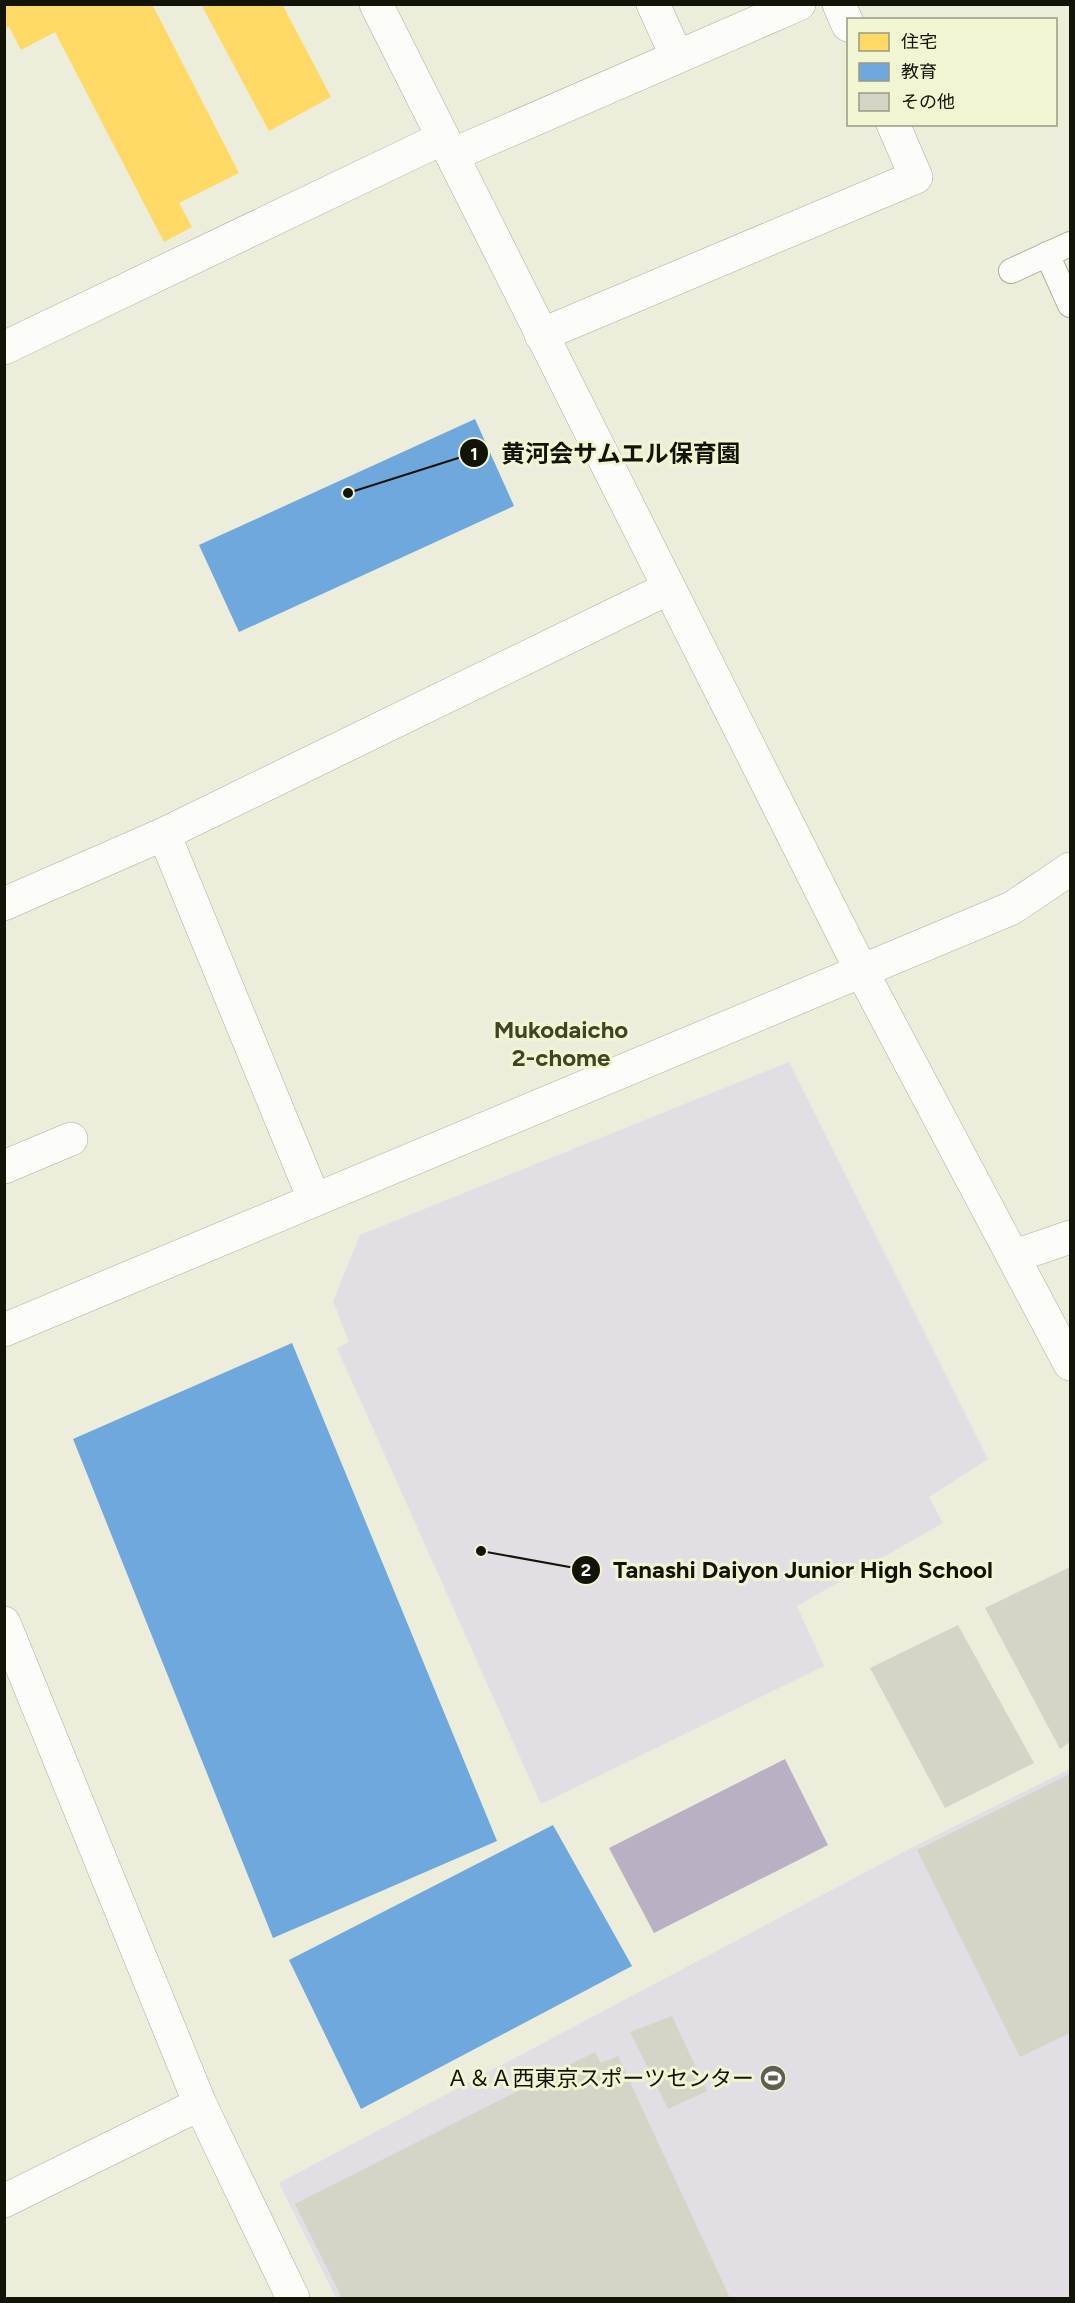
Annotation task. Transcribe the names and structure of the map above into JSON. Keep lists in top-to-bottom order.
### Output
{
  "districts": ["Mukodaicho 2-chome"],
  "places": {
    "other": ["黄河会サムエル保育園", "Tanashi Daiyon Junior High School"],
    "sports": ["Ａ＆Ａ西東京スポーツセンター"]
  },
  "legend": ["住宅", "教育", "その他"]
}
